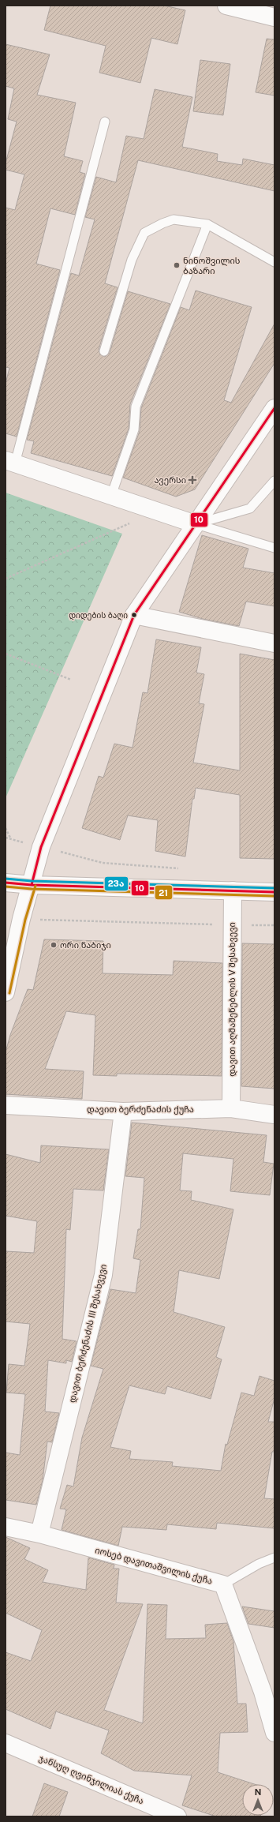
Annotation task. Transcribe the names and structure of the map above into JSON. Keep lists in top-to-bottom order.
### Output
{
  "streets": {
    "street": [
      "დავით აღმაშენებლის V შესახვევი",
      "დავით ბერძენაძის ქუჩა",
      "დავით ბერძენაძის III შესახვევი",
      "იოსებ დავითაშვილის ქუჩა",
      "ჯანსუღ ღვინჯილიას ქუჩა"
    ]
  },
  "crossings": [
    ["დავით აღმაშენებლის V შესახვევი", "დავით ბერძენაძის ქუჩა"],
    ["დავით ბერძენაძის ქუჩა", "დავით ბერძენაძის III შესახვევი"],
    ["დავით ბერძენაძის III შესახვევი", "იოსებ დავითაშვილის ქუჩა"]
  ],
  "places": {
    "other": ["ნინოშვილის ბაზარი", "დიდების ბაღი", "ორი ნაბიჯი"],
    "health": ["ავერსი"]
  },
  "lines": ["transit line 10", "transit line 23ა", "transit line 21"],
  "north": "top"
}
